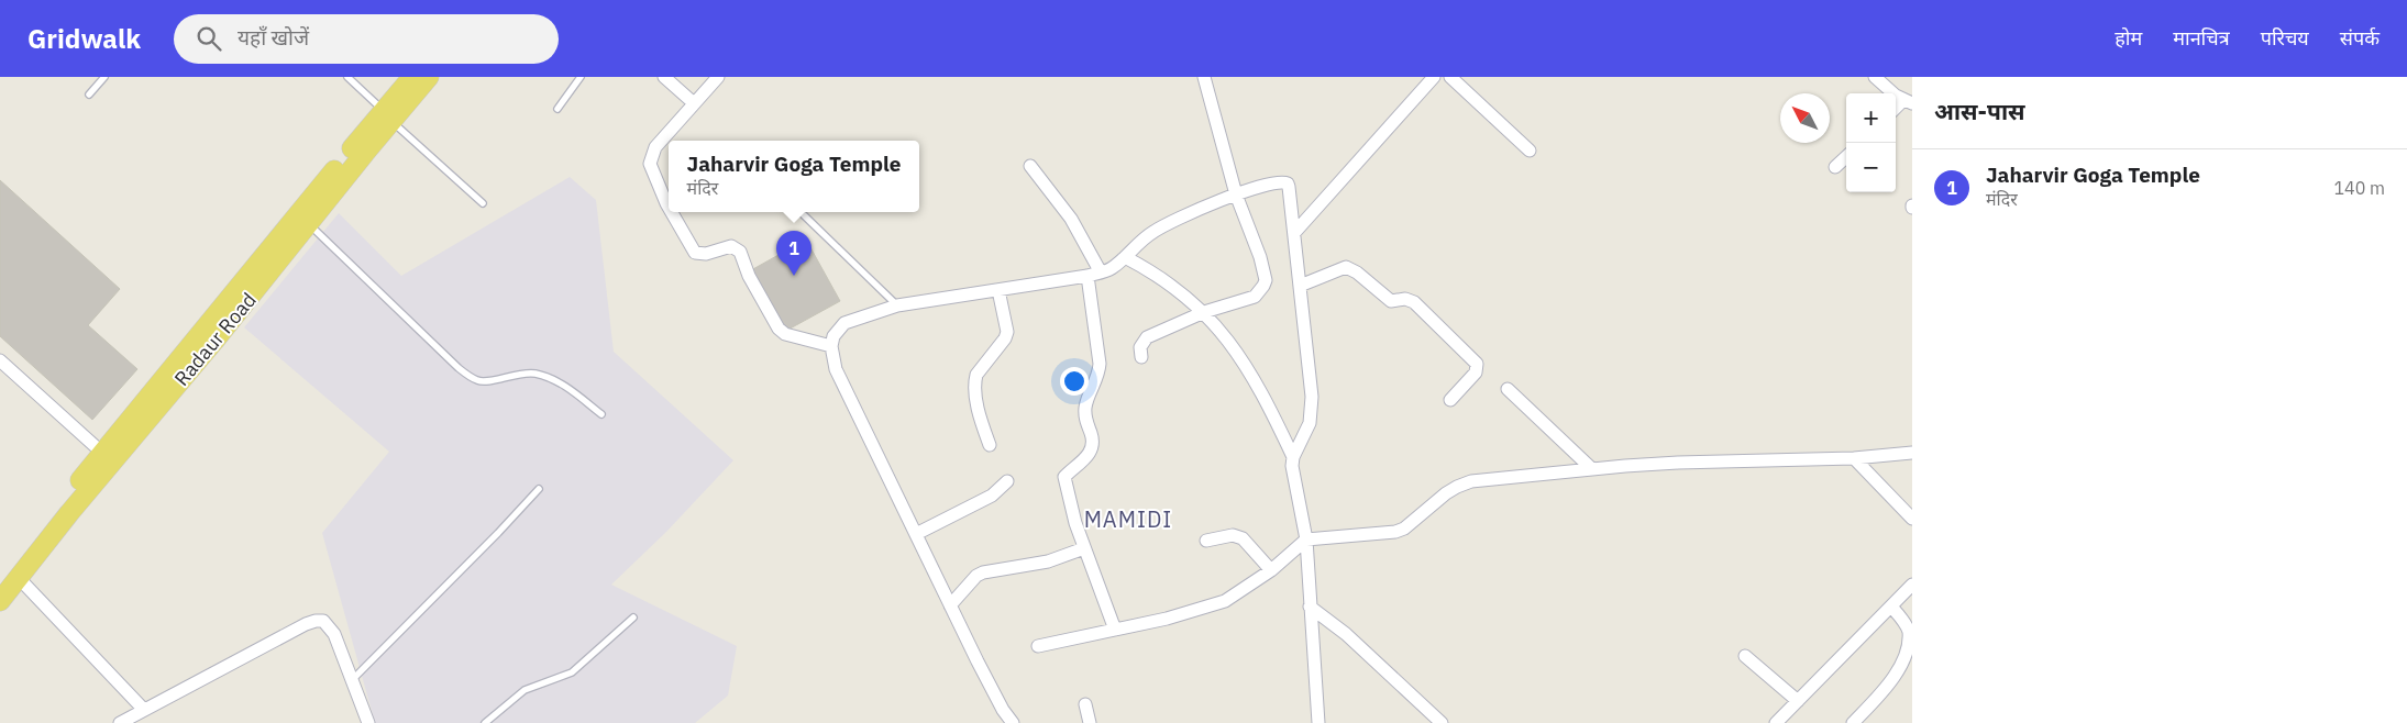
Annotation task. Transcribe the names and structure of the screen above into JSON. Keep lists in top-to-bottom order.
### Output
{
  "streets": {
    "main road": ["Radaur Road"]
  },
  "districts": ["MAMIDI"],
  "north": "top left",
  "page": {
    "header": "Gridwalk",
    "search": "यहाँ खोजें",
    "nav": [
      "होम",
      "मानचित्र",
      "परिचय",
      "संपर्क"
    ],
    "heading": "आस-पास",
    "map_buttons": ["+", "−"],
    "popup": ["Jaharvir Goga Temple", "मंदिर"],
    "list": [
      {
        "mark": "1",
        "name": "Jaharvir Goga Temple",
        "note": "मंदिर",
        "value": "140 m"
      }
    ],
    "pins": "1"
  }
}
